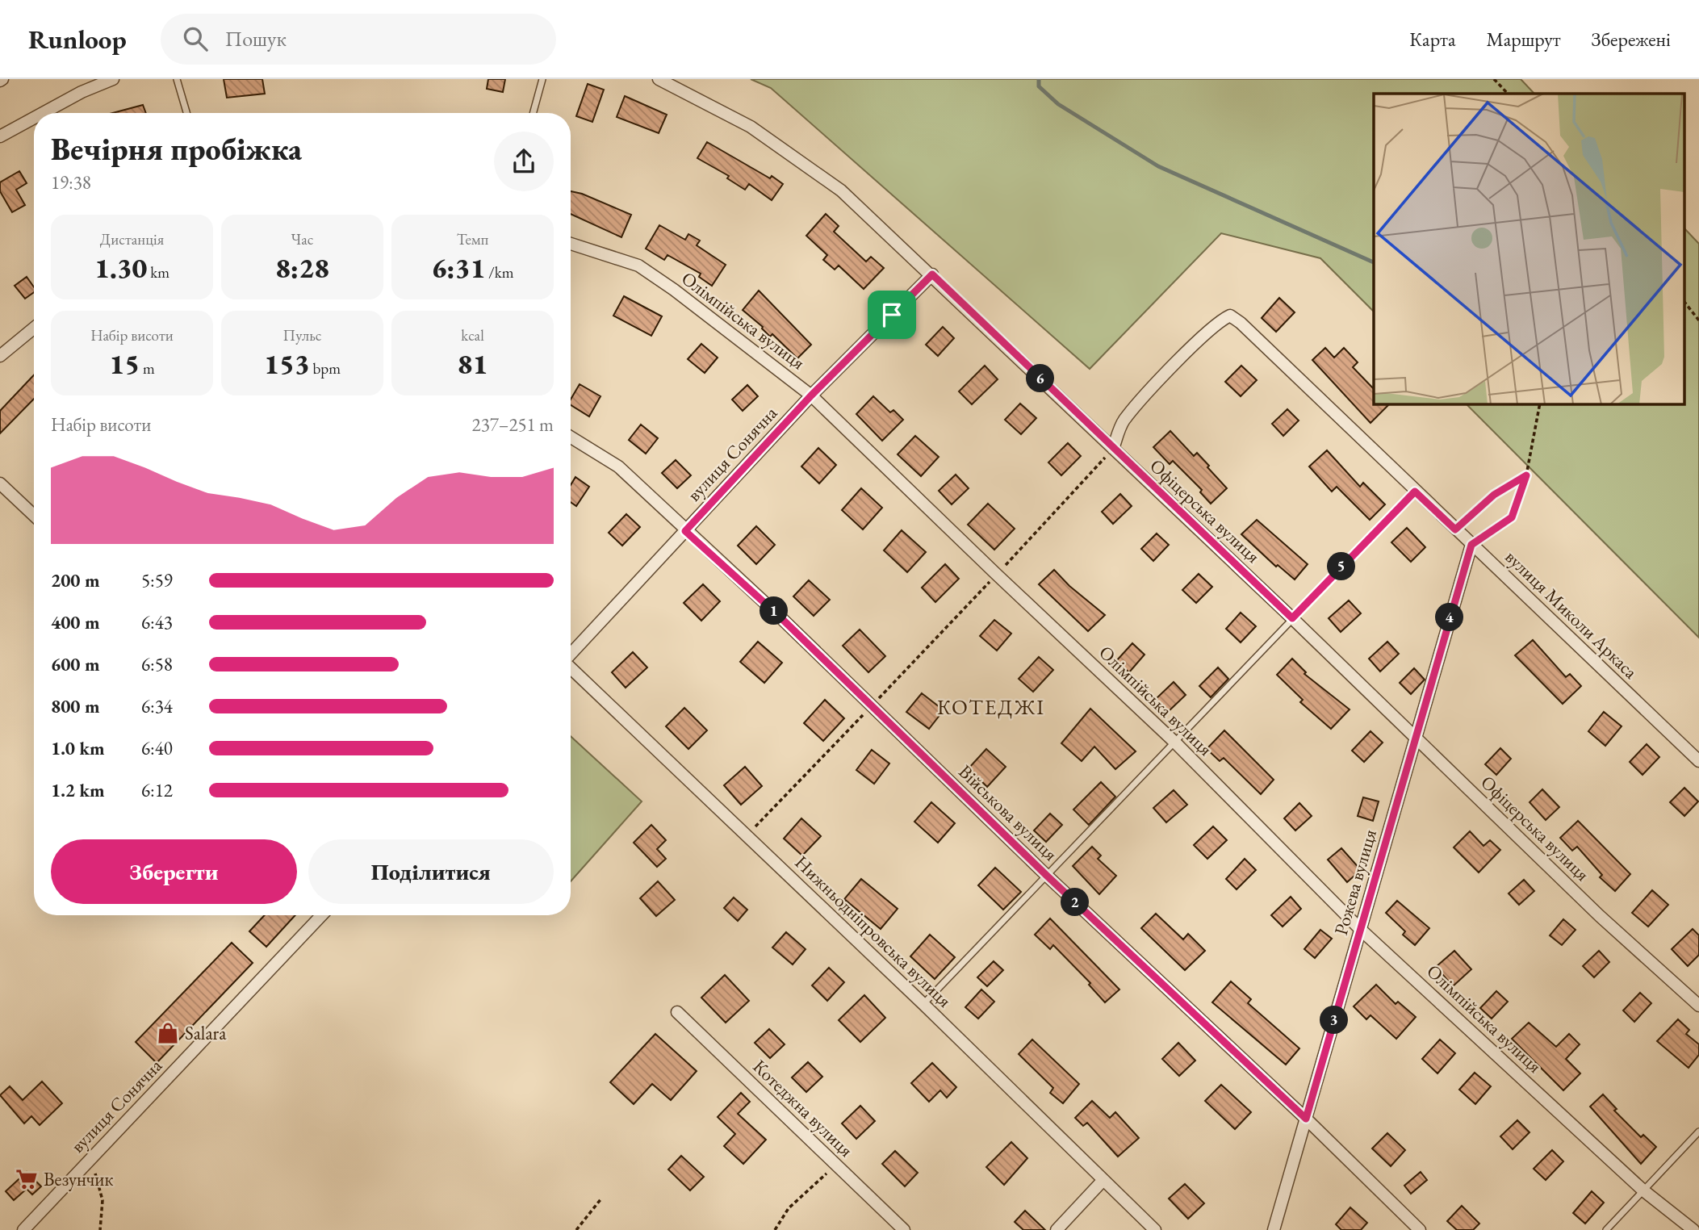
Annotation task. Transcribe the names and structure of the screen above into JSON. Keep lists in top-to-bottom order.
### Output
{
  "streets": {
    "street": [
      "Олімпійська вулиця",
      "вулиця Сонячна",
      "Офіцерська вулиця",
      "вулиця Миколи Аркаса",
      "Військова вулиця",
      "Рожева вулиця",
      "Нижньодніпровська вулиця",
      "Котеджна вулиця"
    ]
  },
  "crossings": [
    ["Олімпійська вулиця", "вулиця Сонячна"],
    ["Олімпійська вулиця", "Рожева вулиця"],
    ["вулиця Сонячна", "Офіцерська вулиця"],
    ["вулиця Сонячна", "Військова вулиця"],
    ["Офіцерська вулиця", "вулиця Миколи Аркаса"],
    ["Офіцерська вулиця", "Рожева вулиця"],
    ["вулиця Миколи Аркаса", "Рожева вулиця"],
    ["Військова вулиця", "Рожева вулиця"]
  ],
  "districts": ["КОТЕДЖІ"],
  "places": {
    "shop": ["Salara"],
    "supermarket": ["Везунчик"]
  },
  "page": {
    "header": "Runloop",
    "search": "Пошук",
    "nav": ["Карта", "Маршрут", "Збережені"],
    "heading": ["Вечірня пробіжка", "19:38"],
    "stats": [
      ["Дистанція", "1.30 km"],
      ["Час", "8:28"],
      ["Темп", "6:31 /km"],
      ["Набір висоти", "15 m"],
      ["Пульс", "153 bpm"],
      ["kcal", "81"]
    ],
    "pins": [
      "6",
      "5",
      "1",
      "4",
      "2",
      "3"
    ],
    "chart": ["Набір висоти", "237–251 m"],
    "list": [
      {
        "name": "200 m",
        "note": "5:59"
      },
      {
        "name": "400 m",
        "note": "6:43"
      },
      {
        "name": "600 m",
        "note": "6:58"
      },
      {
        "name": "800 m",
        "note": "6:34"
      },
      {
        "name": "1.0 km",
        "note": "6:40"
      },
      {
        "name": "1.2 km",
        "note": "6:12"
      }
    ],
    "buttons": ["Зберегти", "Поділитися"]
  }
}
